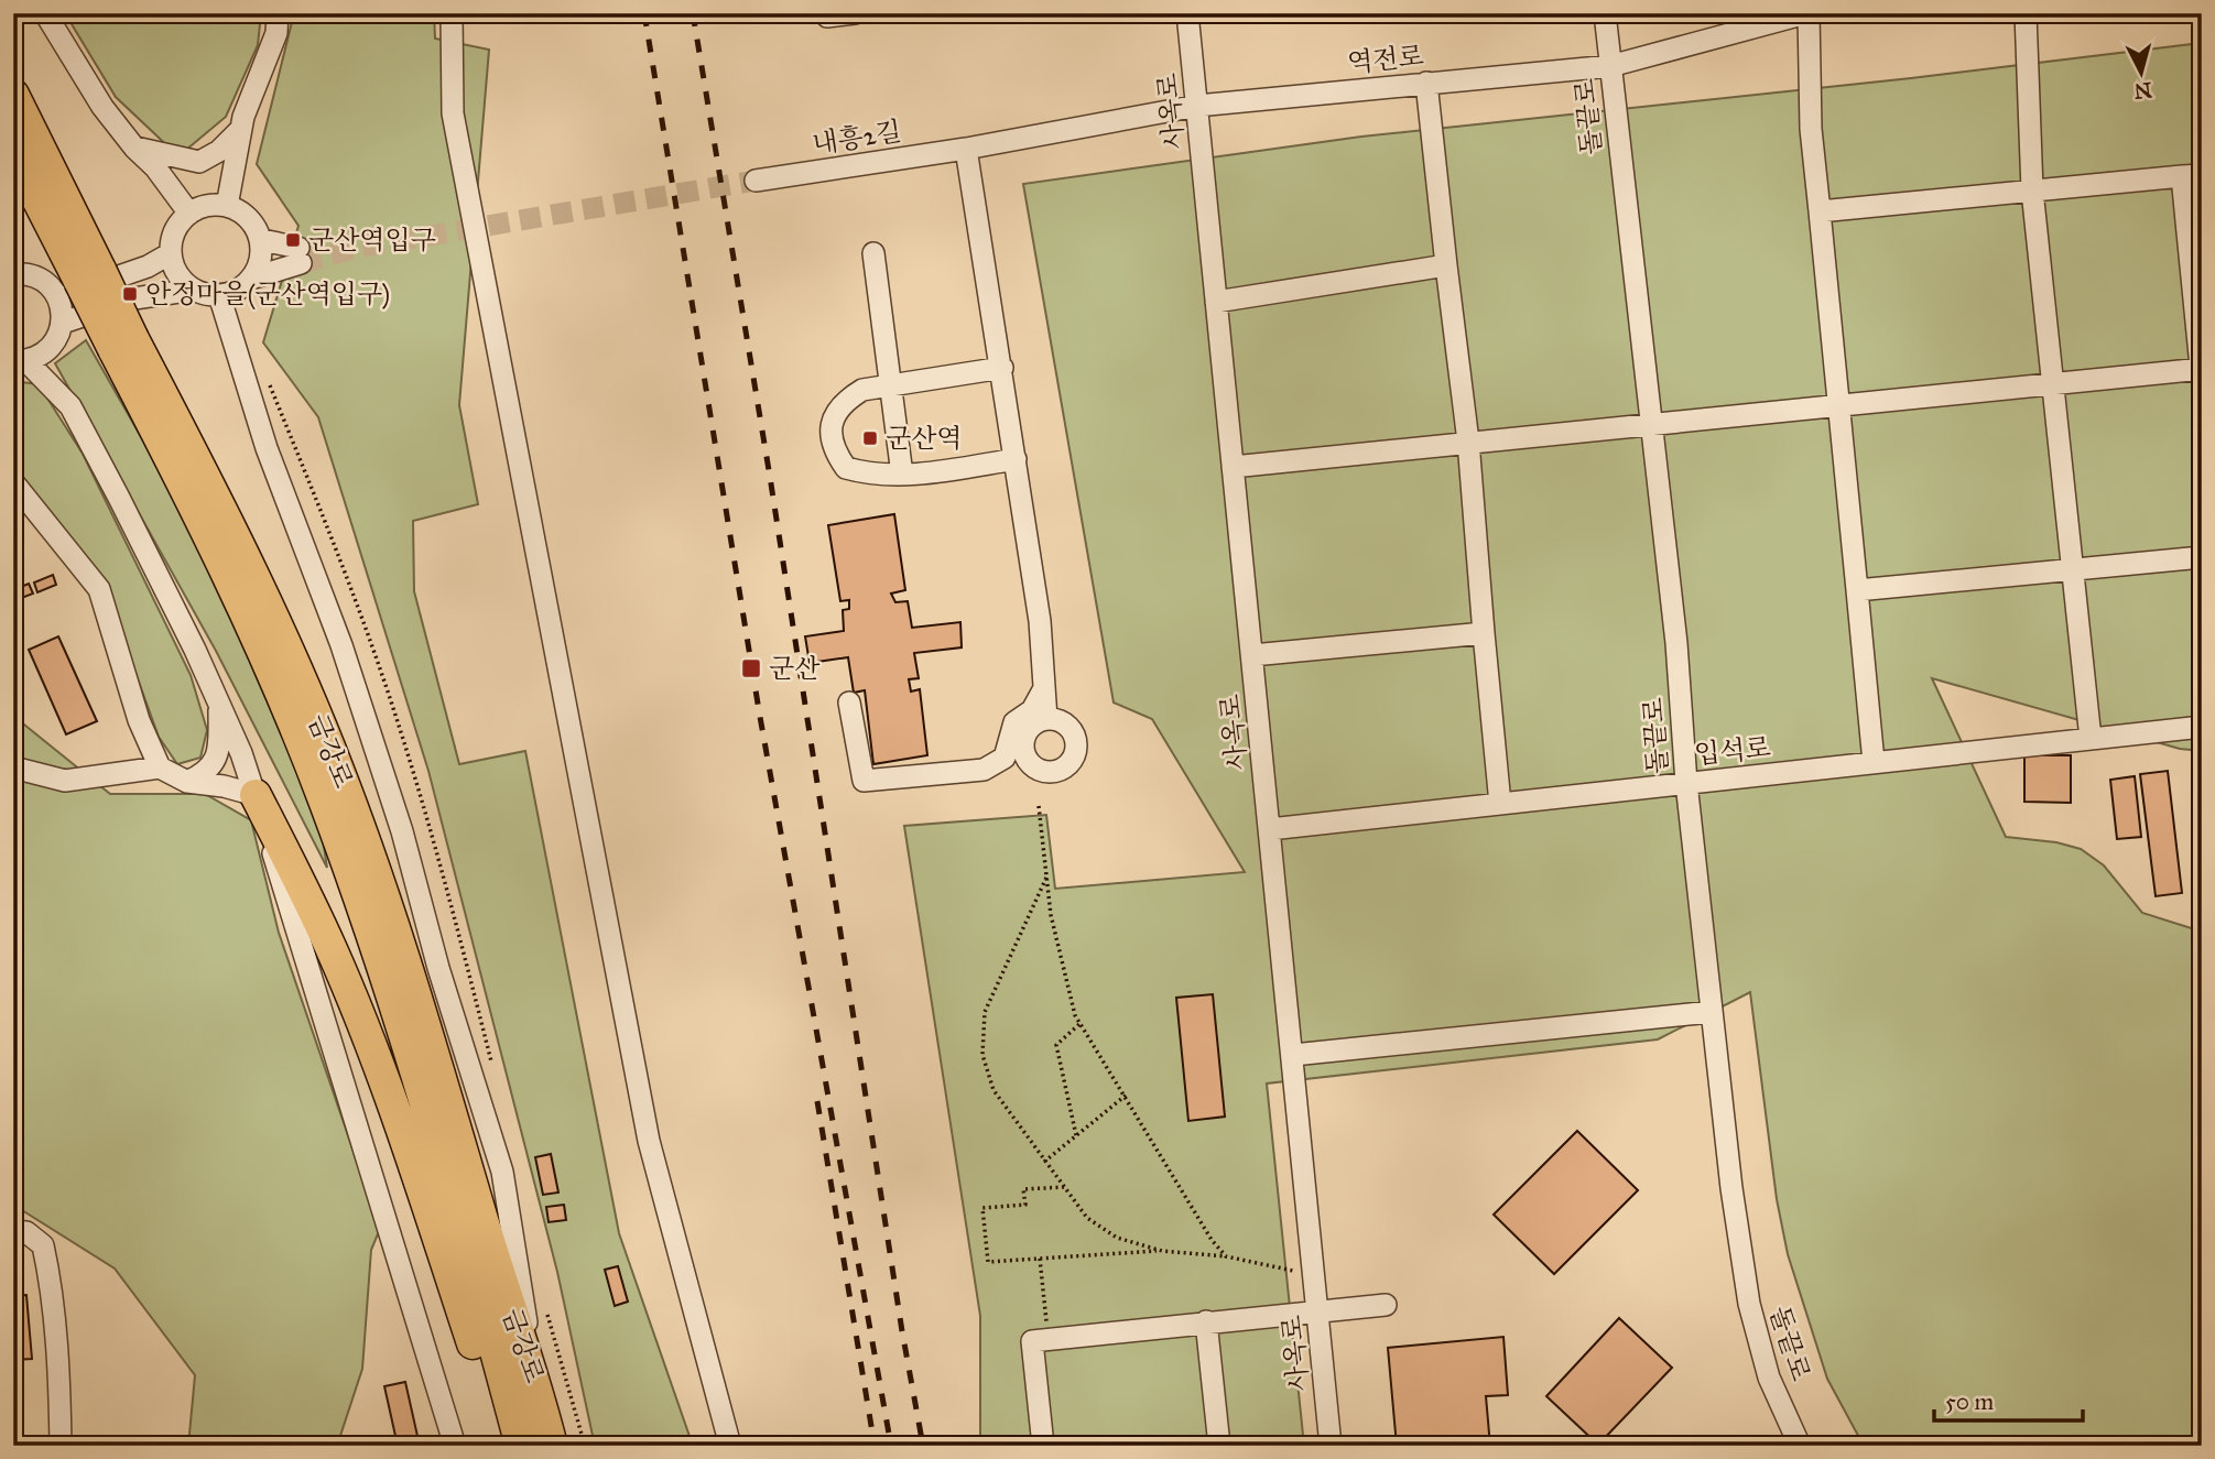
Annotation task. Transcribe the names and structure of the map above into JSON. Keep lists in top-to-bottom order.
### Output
{
  "streets": {
    "highway": ["금강로"],
    "street": [
      "역전로",
      "사옥로",
      "돌끝로",
      "내흥2길",
      "입석로"
    ]
  },
  "crossings": [
    ["역전로", "사옥로"],
    ["역전로", "돌끝로"],
    ["역전로", "내흥2길"],
    ["사옥로", "입석로"],
    ["돌끝로", "입석로"]
  ],
  "places": {
    "transit": [
      "군산역입구",
      "안정마을(군산역입구)",
      "군산역",
      "군산"
    ]
  },
  "scale_bar": "50 m",
  "north": "bottom"
}
